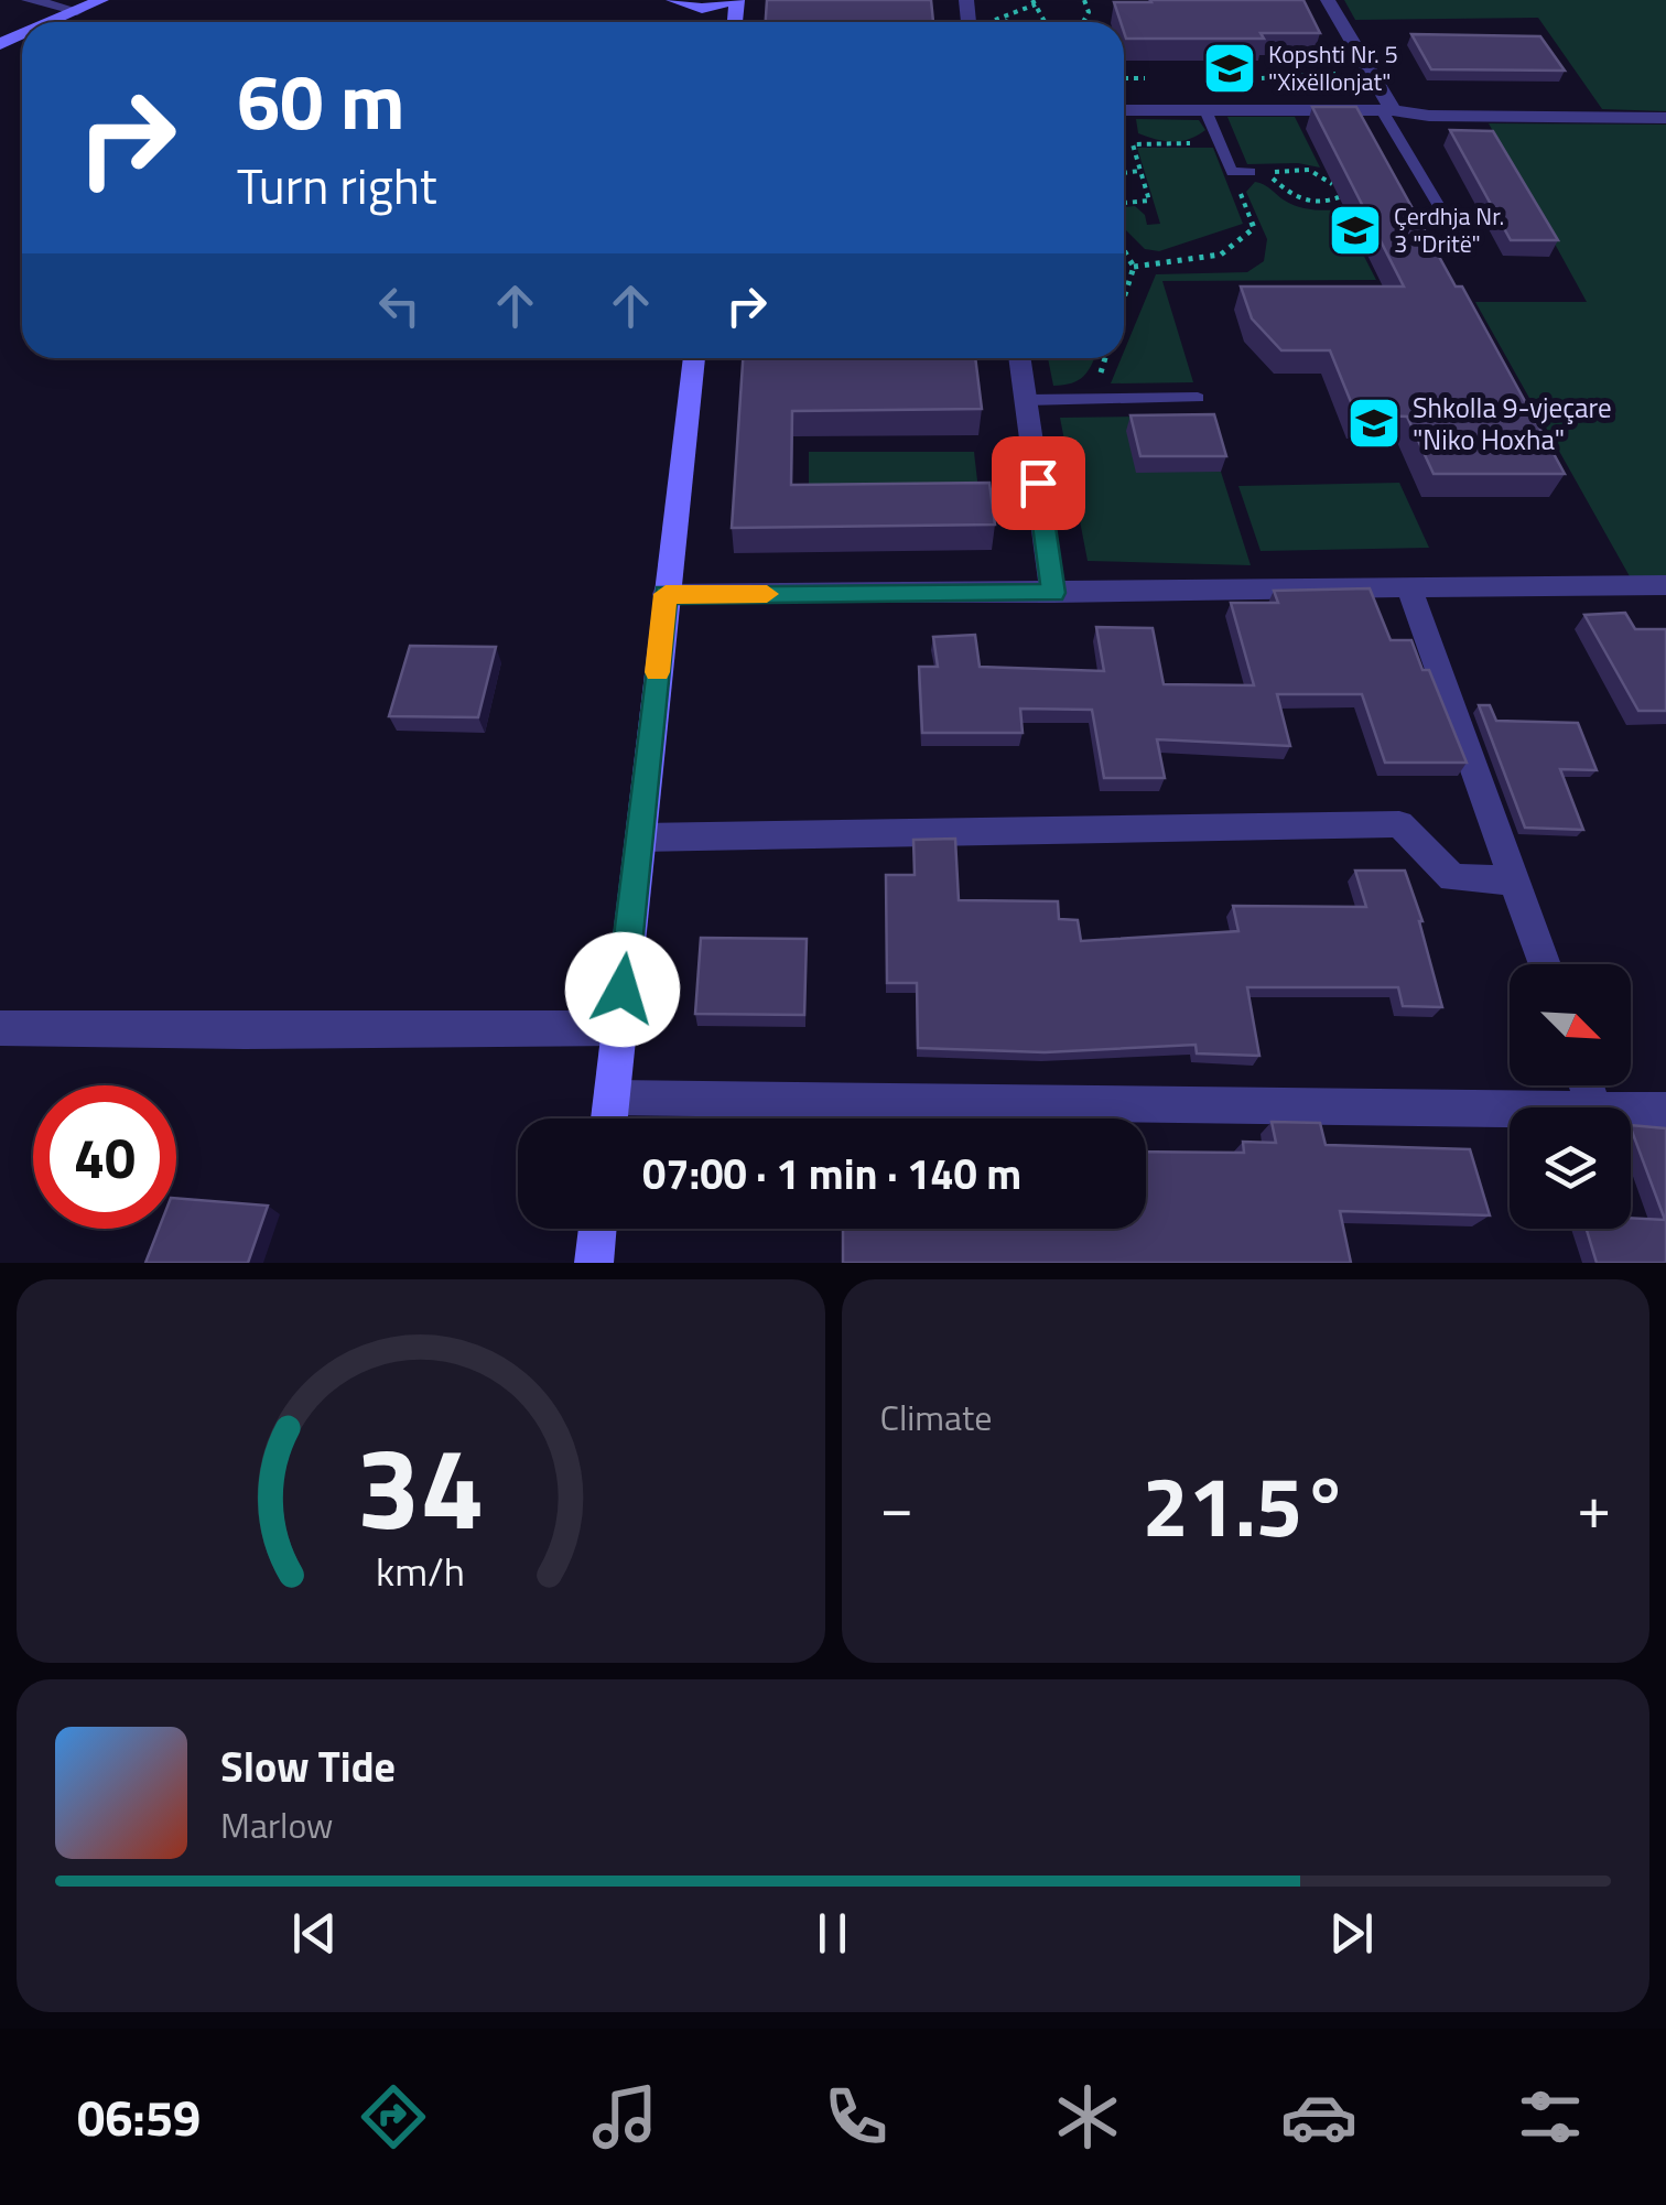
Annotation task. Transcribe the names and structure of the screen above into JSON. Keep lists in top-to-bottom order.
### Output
{
  "places": {
    "school or university": ["Kopshti Nr. 5 \"Xixëllonjat\"", "Çerdhja Nr. 3 \"Dritë\"", "Shkolla 9-vjeçare \"Niko Hoxha\""]
  },
  "north": "bottom right",
  "page": {
    "turn": ["60 m", "Turn right"],
    "limit": "40",
    "trip": "07:00 · 1 min · 140 m",
    "tile": "Climate",
    "heat": ["−", "21.5°", "+"],
    "song": ["Slow Tide", "Marlow"],
    "tabs": "06:59",
    "gauge": ["34", "km/h"]
  }
}
